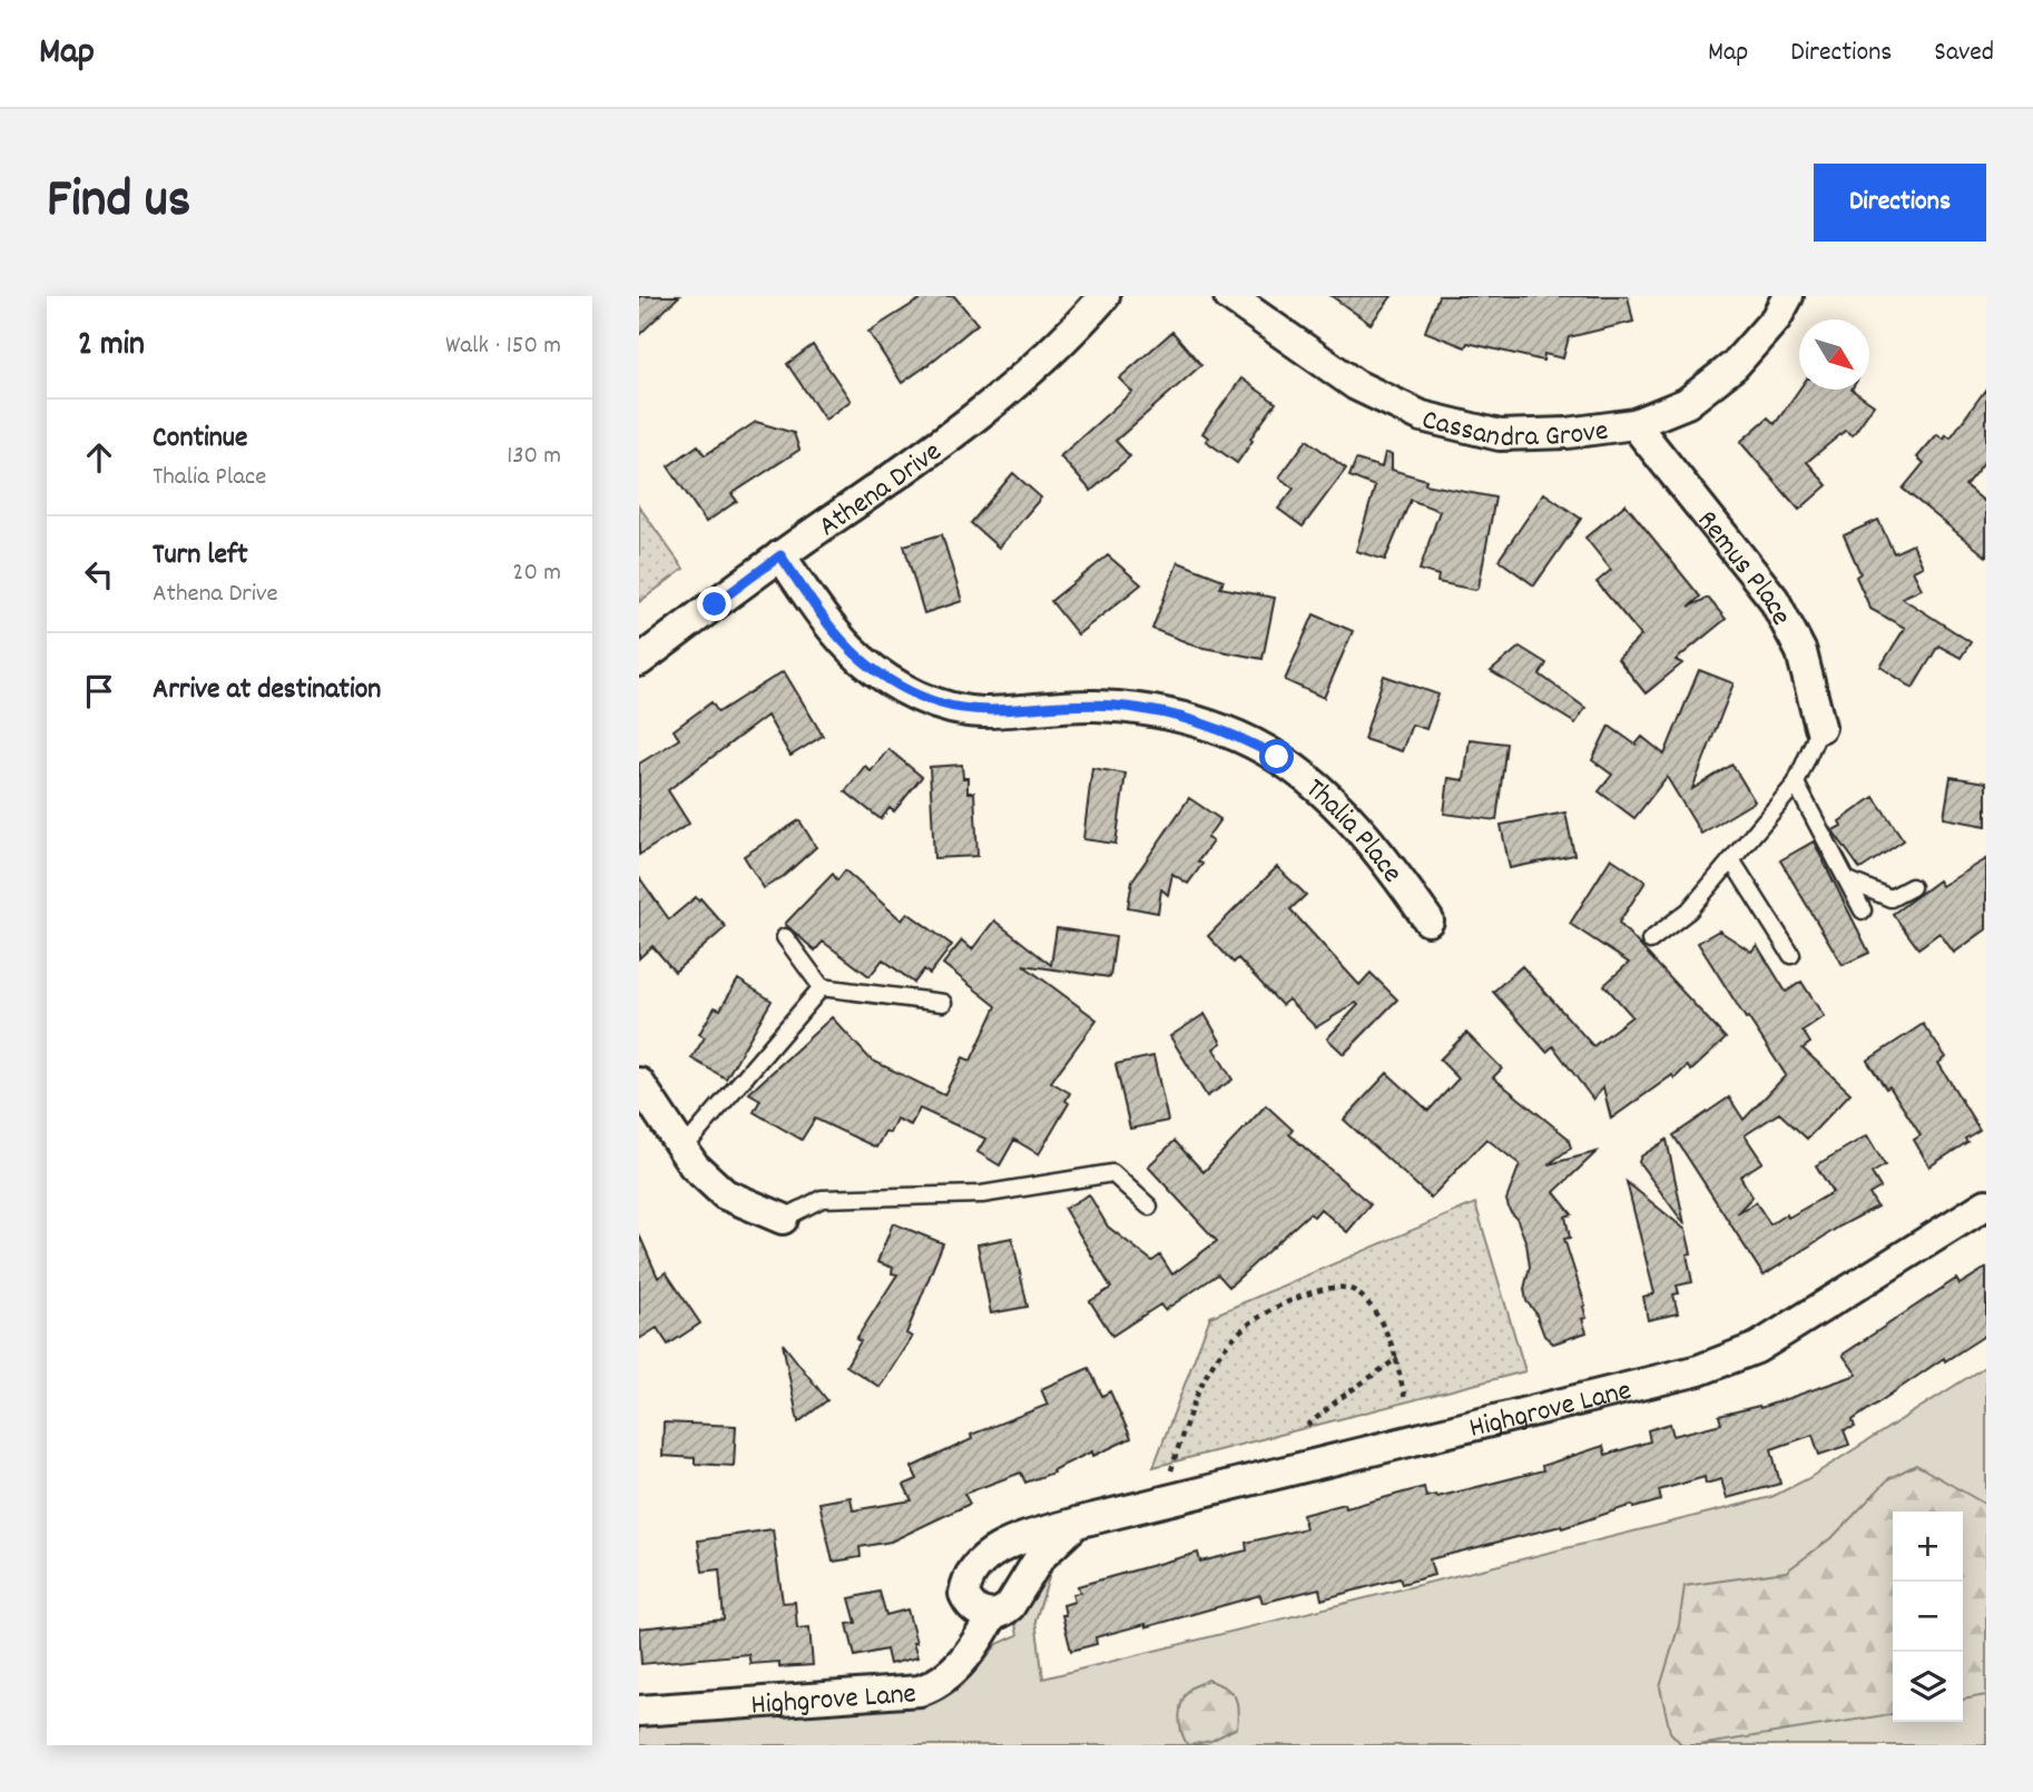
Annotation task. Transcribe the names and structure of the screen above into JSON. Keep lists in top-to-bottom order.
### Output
{
  "streets": {
    "street": [
      "Cassandra Grove",
      "Athena Drive",
      "Remus Place",
      "Thalia Place",
      "Highgrove Lane"
    ]
  },
  "crossings": [
    ["Cassandra Grove", "Remus Place"],
    ["Athena Drive", "Thalia Place"]
  ],
  "north": "bottom right",
  "page": {
    "header": "Map",
    "nav": ["Map", "Directions", "Saved"],
    "title": "Find us",
    "buttons": "Directions",
    "heading": ["2 min", "Walk · 150 m"],
    "list": [
      ["Continue", "Thalia Place", "130 m"],
      ["Turn left", "Athena Drive", "20 m"],
      "Arrive at destination"
    ],
    "map_buttons": ["+", "−"]
  }
}
